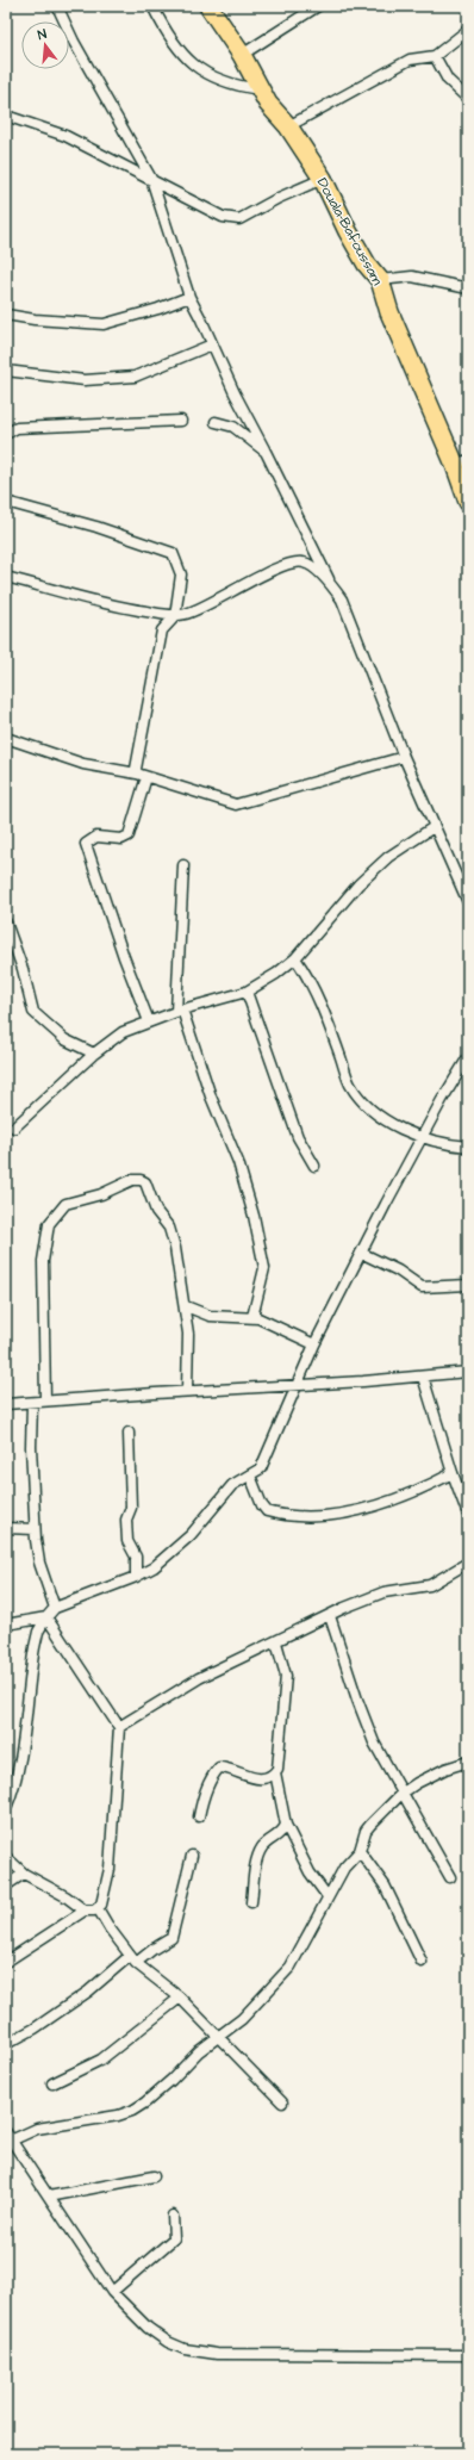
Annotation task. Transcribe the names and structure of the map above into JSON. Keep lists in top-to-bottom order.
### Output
{
  "streets": {
    "highway": ["Douala-Bafoussam"]
  },
  "north": "top"
}
